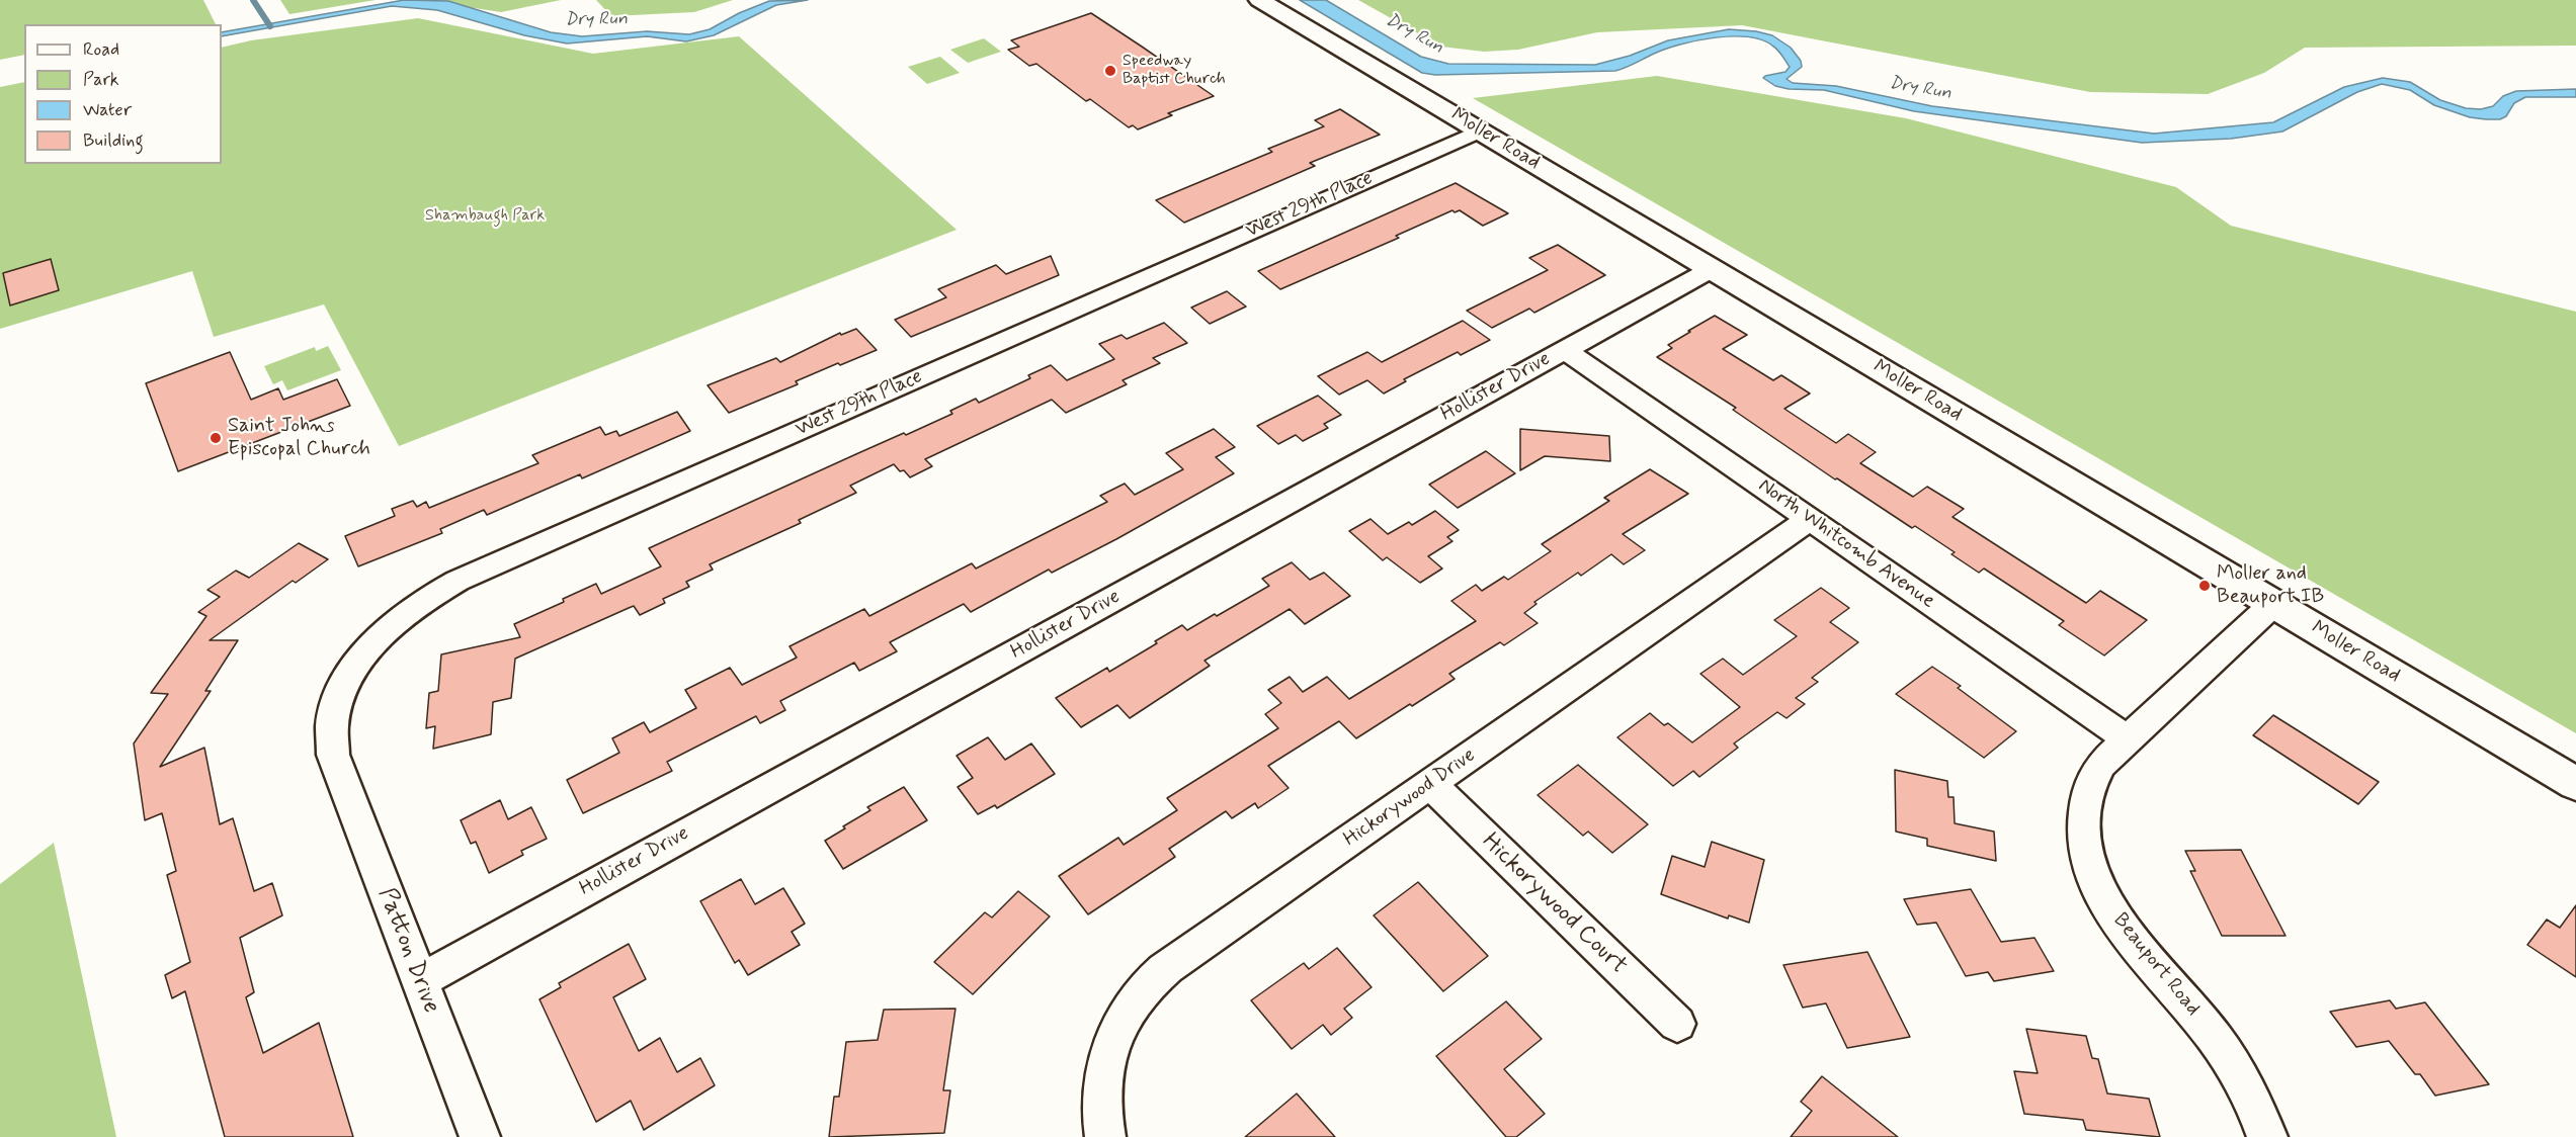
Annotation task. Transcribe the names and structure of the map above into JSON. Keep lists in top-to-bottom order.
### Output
{
  "streets": {
    "street": [
      "Moller Road",
      "West 29th Place",
      "Hollister Drive",
      "North Whitcomb Avenue",
      "Hickorywood Drive",
      "Hickorywood Court",
      "Patton Drive",
      "Beauport Road"
    ]
  },
  "crossings": [
    ["Moller Road", "West 29th Place"],
    ["Moller Road", "Hollister Drive"],
    ["Moller Road", "Beauport Road"],
    ["West 29th Place", "Patton Drive"],
    ["Hollister Drive", "North Whitcomb Avenue"],
    ["Hollister Drive", "Patton Drive"],
    ["North Whitcomb Avenue", "Hickorywood Drive"],
    ["North Whitcomb Avenue", "Beauport Road"],
    ["Hickorywood Drive", "Hickorywood Court"]
  ],
  "water": ["Dry Run"],
  "parks": ["Shambaugh Park"],
  "places": ["Speedway Baptist Church", "Saint Johns Episcopal Church", "Moller and Beauport IB"],
  "legend": [
    "Road",
    "Park",
    "Water",
    "Building"
  ]
}
